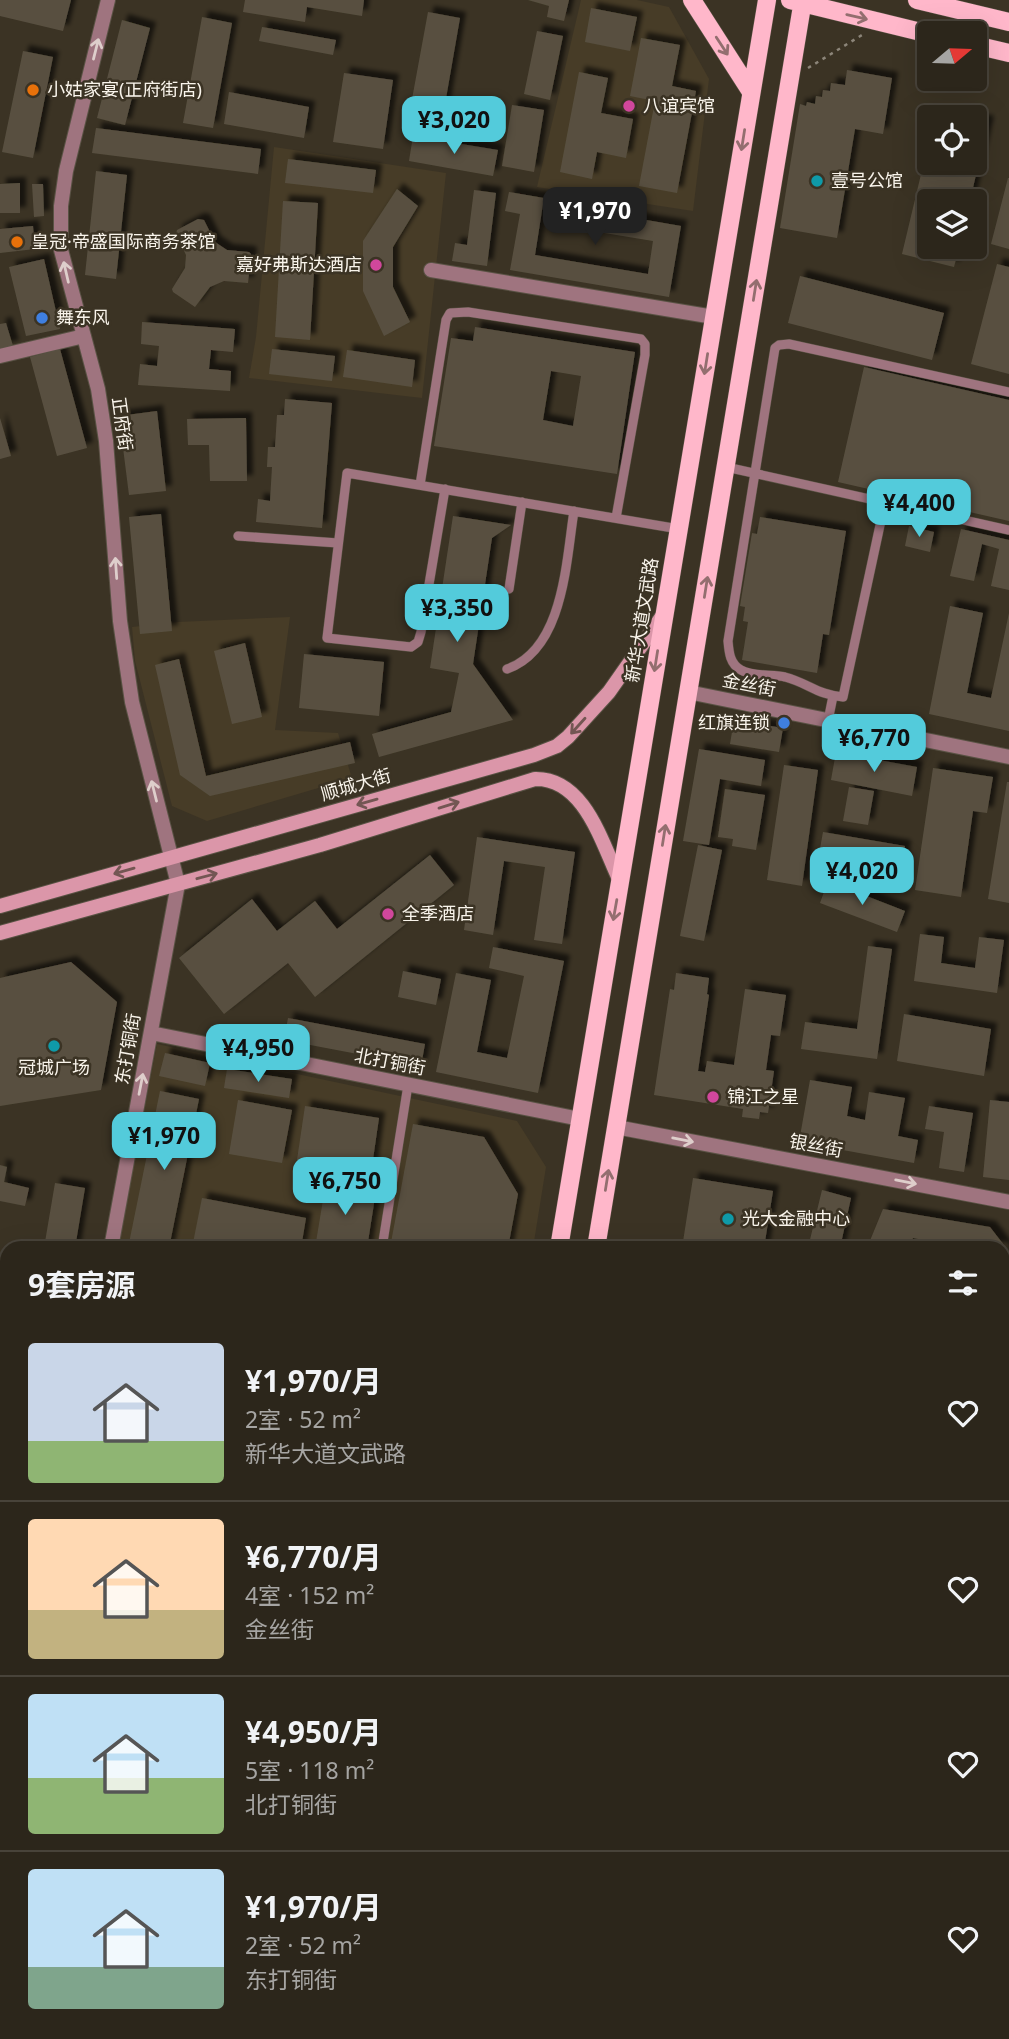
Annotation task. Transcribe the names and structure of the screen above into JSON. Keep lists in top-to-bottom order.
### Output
{
  "streets": {
    "main road": ["新华大道文武路", "顺城大街"],
    "street": [
      "正府街",
      "金丝街",
      "东打铜街",
      "北打铜街",
      "银丝街"
    ]
  },
  "crossings": [
    ["正府街", "顺城大街"],
    ["正府街", "东打铜街"],
    ["新华大道文武路", "顺城大街"],
    ["新华大道文武路", "北打铜街"],
    ["顺城大街", "东打铜街"],
    ["东打铜街", "北打铜街"]
  ],
  "one_way": [
    "正府街",
    "顺城大街",
    "东打铜街",
    "银丝街"
  ],
  "places": [
    "小姑家宴(正府街店)",
    "八谊宾馆",
    "壹号公馆",
    "皇冠·帝盛国际商务茶馆",
    "嘉好弗斯达酒店",
    "舞东风",
    "红旗连锁",
    "全季酒店",
    "冠城广场",
    "锦江之星",
    "光大金融中心"
  ],
  "north": "right",
  "page": {
    "price": [
      "¥3,020",
      "¥1,970",
      "¥4,400",
      "¥3,350",
      "¥6,770",
      "¥4,020",
      "¥4,950",
      "¥1,970",
      "¥6,750"
    ],
    "heading": "9套房源",
    "list": [
      {
        "name": "¥1,970/月",
        "note": "2室 · 52 m² · 新华大道文武路"
      },
      {
        "name": "¥6,770/月",
        "note": "4室 · 152 m² · 金丝街"
      },
      {
        "name": "¥4,950/月",
        "note": "5室 · 118 m² · 北打铜街"
      },
      {
        "name": "¥1,970/月",
        "note": "2室 · 52 m² · 东打铜街"
      }
    ]
  }
}
